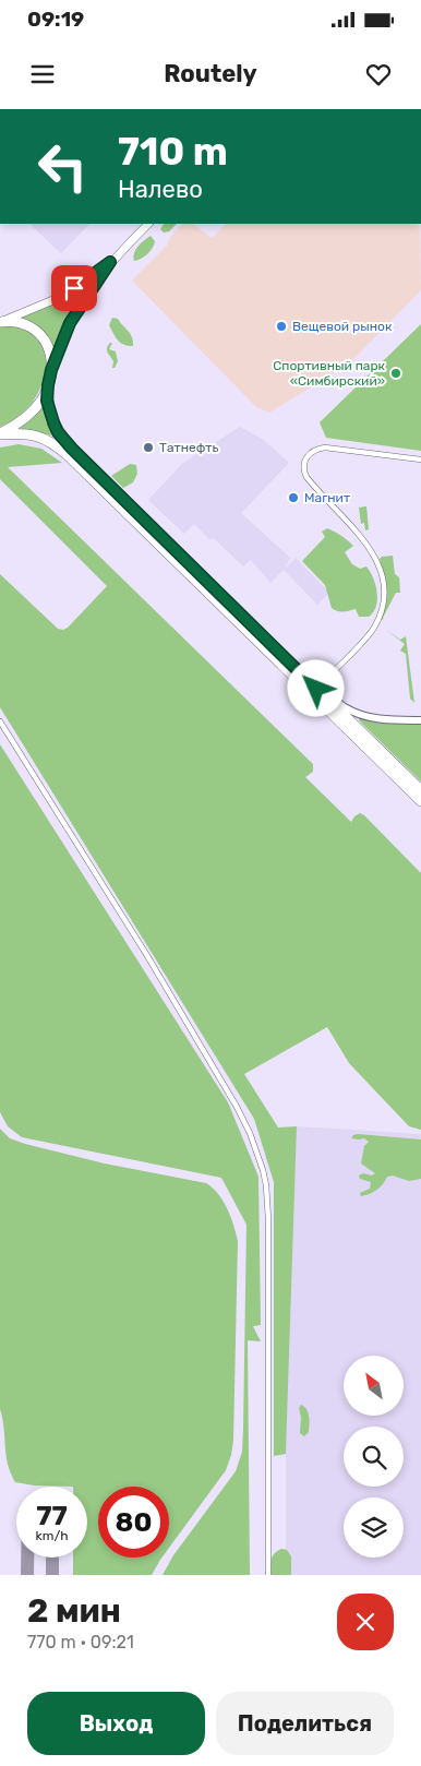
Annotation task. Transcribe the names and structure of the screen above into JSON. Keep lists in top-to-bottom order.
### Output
{
  "places": [
    "Вещевой рынок",
    "Спортивный парк «Симбирский»",
    "Татнефть",
    "Магнит"
  ],
  "north": "top left",
  "page": {
    "status": "09:19",
    "header": "Routely",
    "turn": ["710 m", "Налево"],
    "speed": "77 km/h",
    "limit": "80",
    "heading": ["2 мин", "770 m · 09:21"],
    "buttons": ["Выход", "Поделиться"]
  }
}
